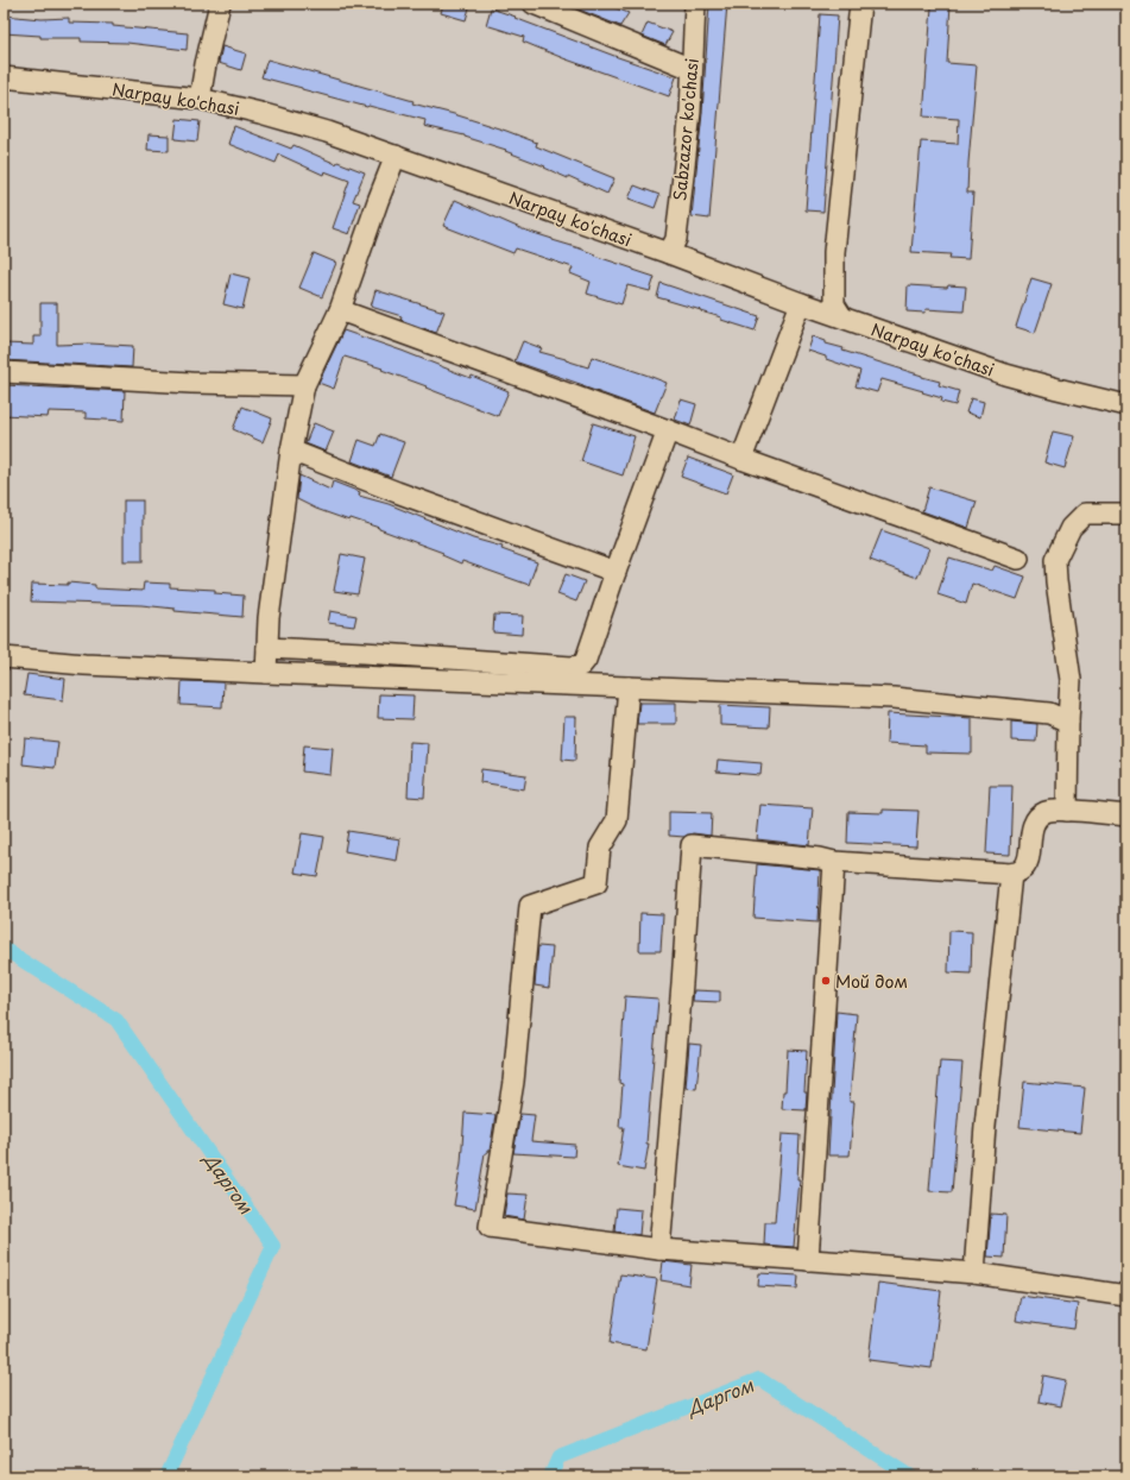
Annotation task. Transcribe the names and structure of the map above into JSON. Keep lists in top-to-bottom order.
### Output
{
  "streets": {
    "street": ["Narpay ko'chasi", "Sabzazor ko'chasi"]
  },
  "crossings": [
    ["Narpay ko'chasi", "Sabzazor ko'chasi"]
  ],
  "water": ["Даргом"],
  "places": ["Мой дом"]
}
